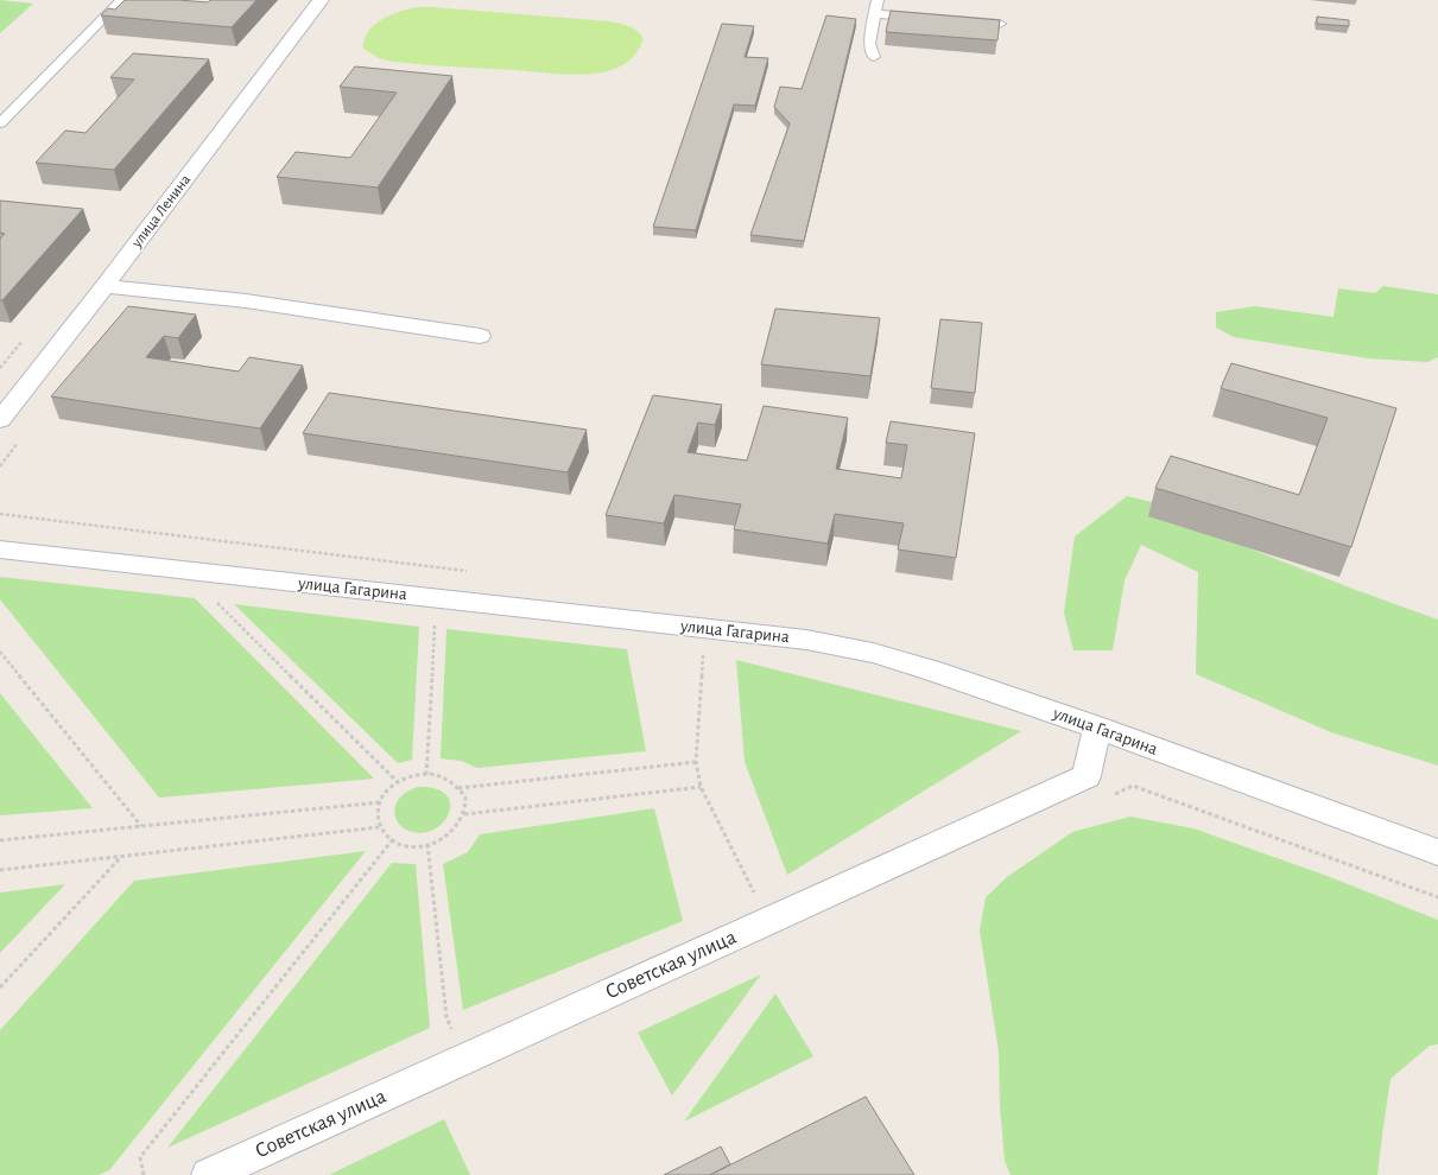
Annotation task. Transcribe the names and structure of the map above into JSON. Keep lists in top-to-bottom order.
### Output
{
  "streets": {
    "street": ["улица Ленина", "улица Гагарина", "Советская улица"]
  },
  "crossings": [
    ["улица Гагарина", "Советская улица"]
  ]
}
